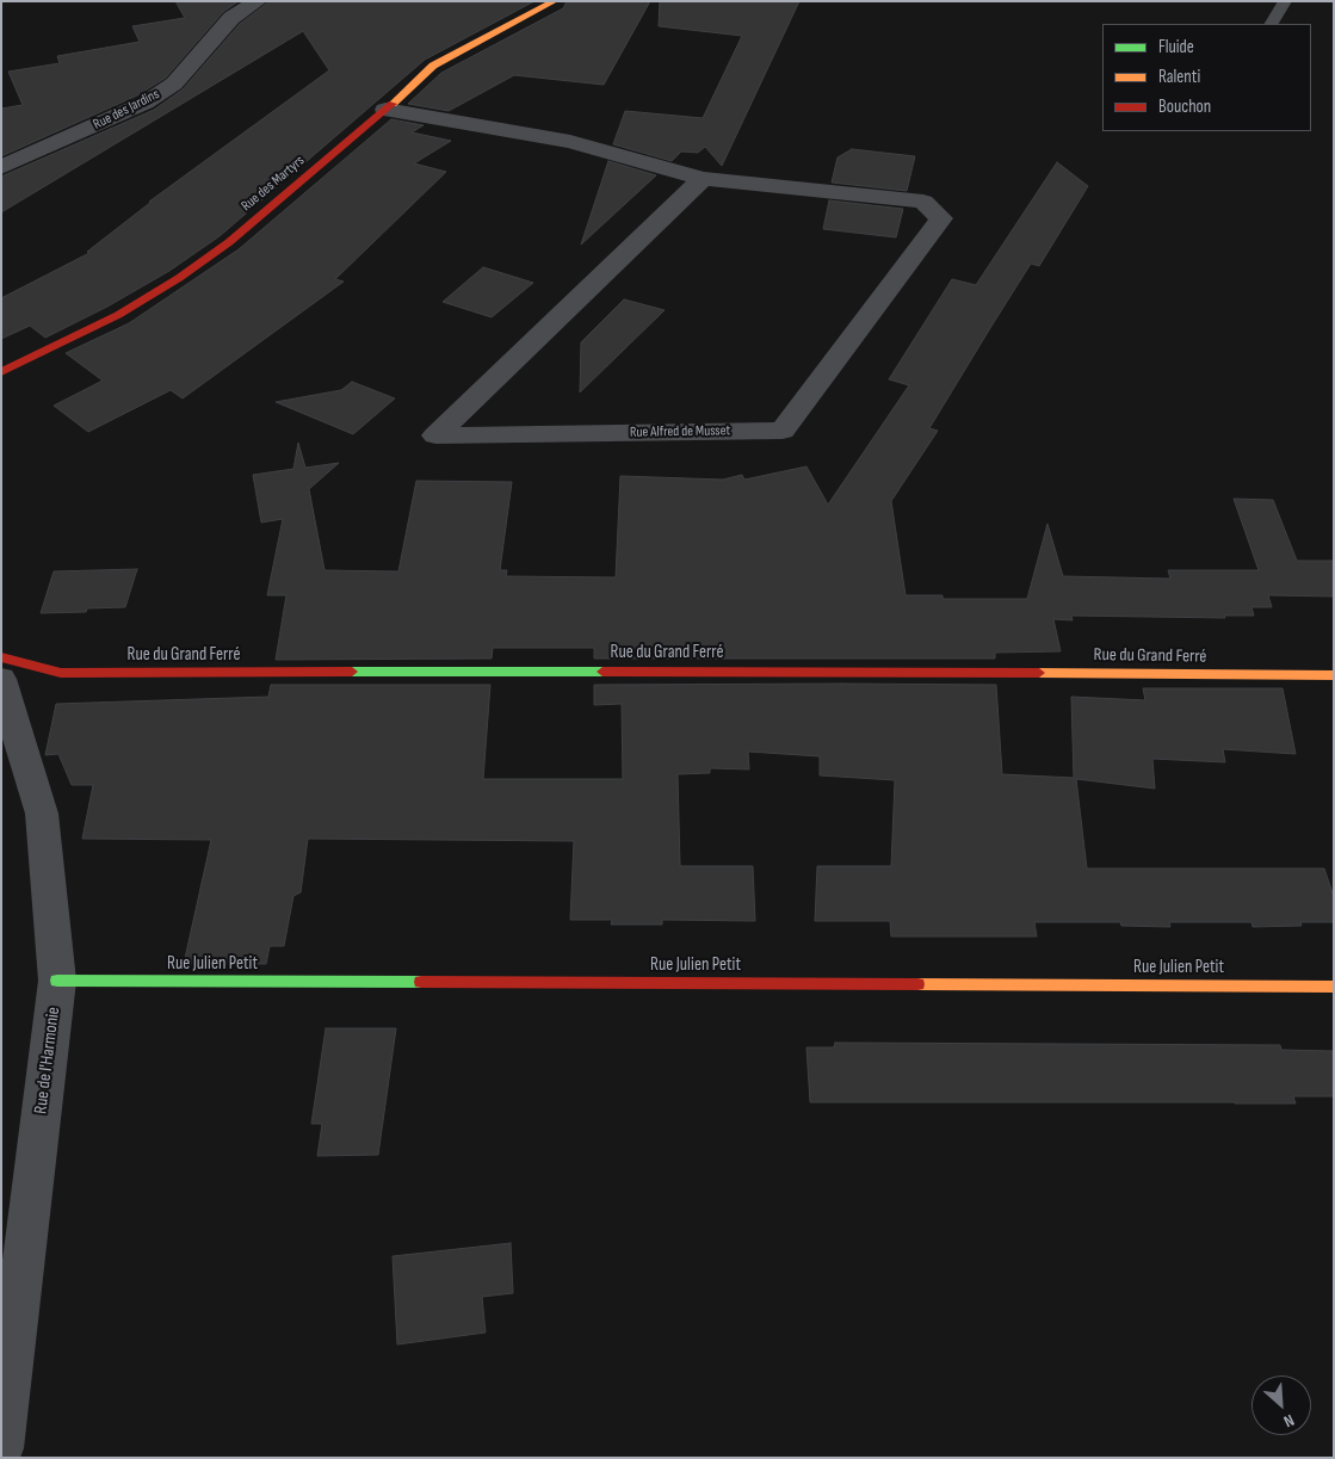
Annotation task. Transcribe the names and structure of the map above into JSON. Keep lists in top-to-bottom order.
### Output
{
  "streets": {
    "street": [
      "Rue des Jardins",
      "Rue des Martyrs",
      "Rue Alfred de Musset",
      "Rue du Grand Ferré",
      "Rue Julien Petit",
      "Rue de l'Harmonie"
    ]
  },
  "crossings": [
    ["Rue des Martyrs", "Rue Alfred de Musset"],
    ["Rue Julien Petit", "Rue de l'Harmonie"]
  ],
  "legend": ["Fluide", "Ralenti", "Bouchon"],
  "north": "bottom right"
}
